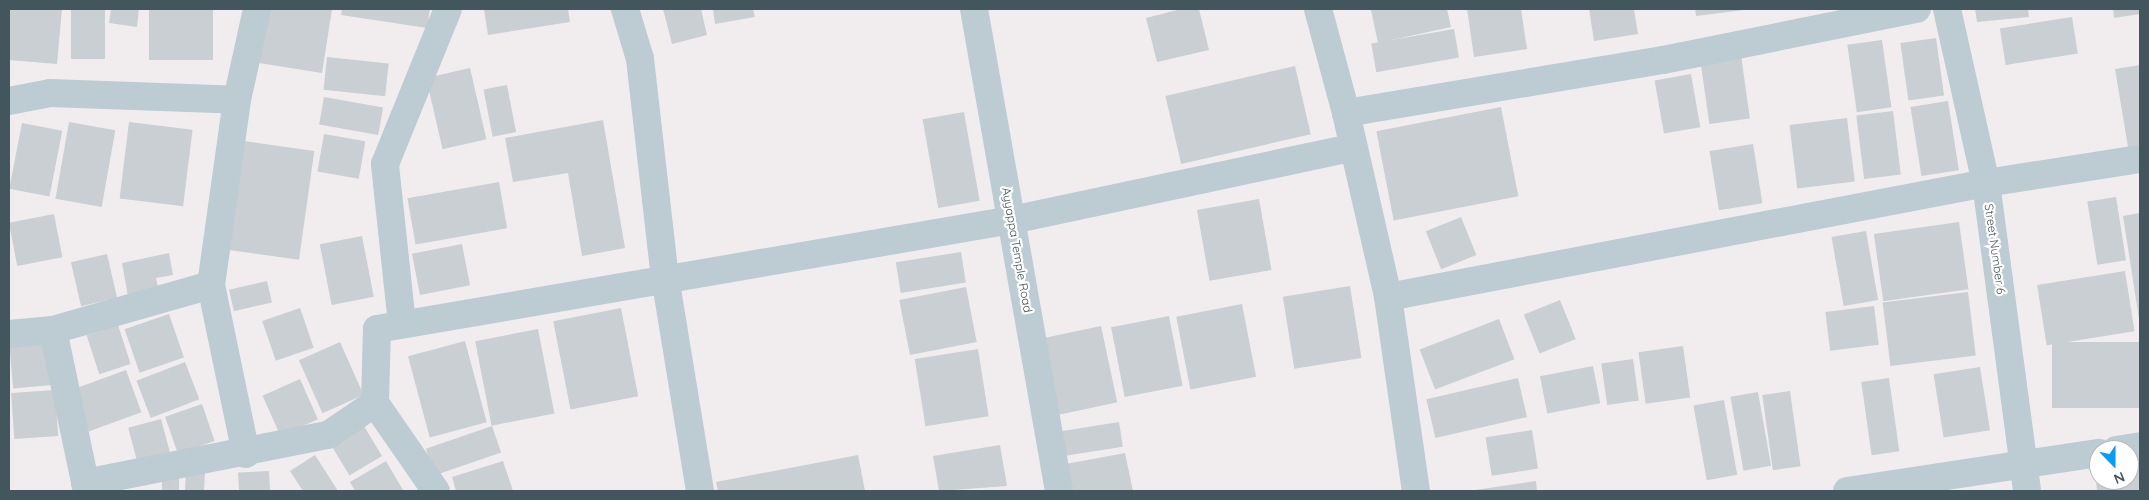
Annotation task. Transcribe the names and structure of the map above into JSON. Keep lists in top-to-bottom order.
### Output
{
  "streets": {
    "street": ["Street Number 6", "Ayyappa Temple Road"]
  },
  "north": "bottom"
}
